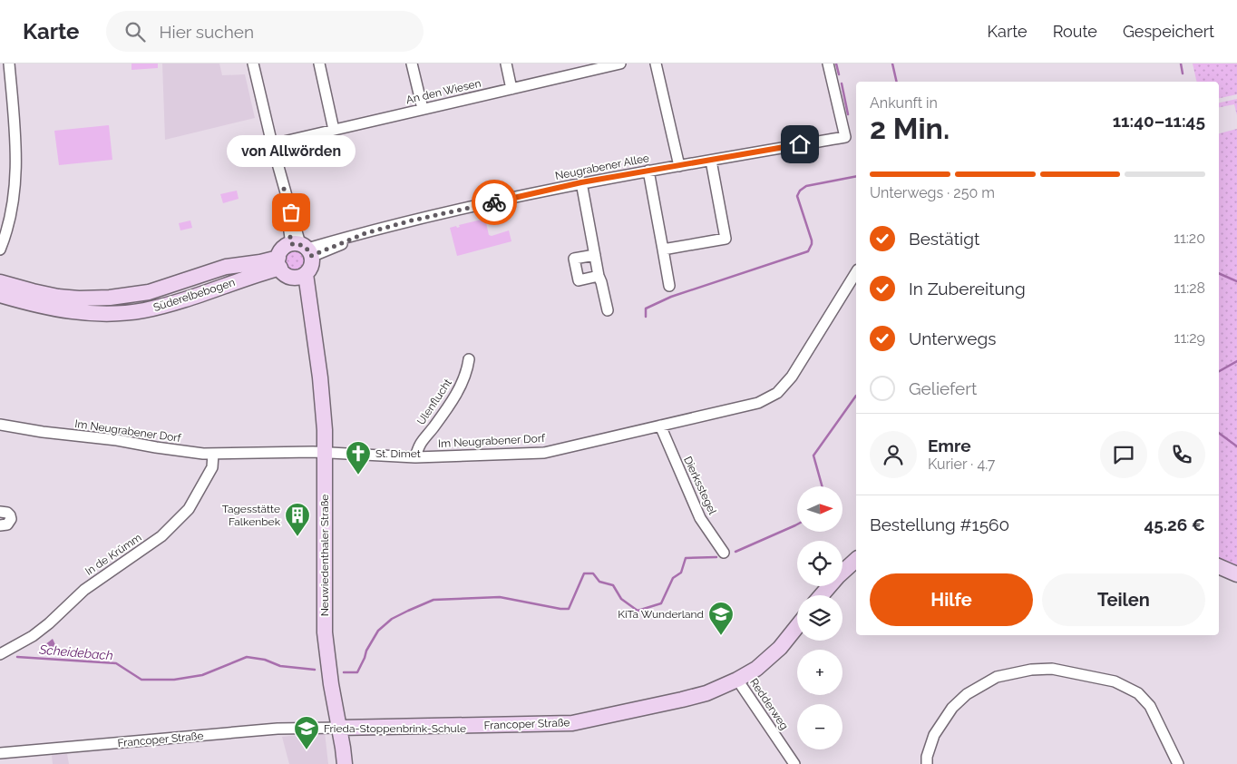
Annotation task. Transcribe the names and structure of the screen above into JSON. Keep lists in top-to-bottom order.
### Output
{
  "streets": {
    "main road": ["Süderelbebogen", "Neuwiedenthaler Straße", "Francoper Straße"],
    "street": [
      "An den Wiesen",
      "Neugrabener Allee",
      "Ulenflucht",
      "Im Neugrabener Dorf",
      "Dierksstegel",
      "In de Krümm",
      "Redderweg"
    ]
  },
  "crossings": [
    ["Neugrabener Allee", "Süderelbebogen"],
    ["Neugrabener Allee", "Neuwiedenthaler Straße"],
    ["Süderelbebogen", "Neuwiedenthaler Straße"],
    ["Ulenflucht", "Im Neugrabener Dorf"],
    ["Im Neugrabener Dorf", "Dierksstegel"],
    ["Im Neugrabener Dorf", "In de Krümm"],
    ["Im Neugrabener Dorf", "Neuwiedenthaler Straße"],
    ["Neuwiedenthaler Straße", "Francoper Straße"],
    ["Redderweg", "Francoper Straße"]
  ],
  "water": ["Scheidebach"],
  "places": {
    "other": ["von Allwörden"],
    "church": ["St. Dimet"],
    "building": ["Tagesstätte Falkenbek"],
    "school or university": ["KiTa Wunderland", "Frieda-Stoppenbrink-Schule"]
  },
  "north": "right",
  "page": {
    "header": "Karte",
    "search": "Hier suchen",
    "nav": ["Karte", "Route", "Gespeichert"],
    "heading": ["2 Min.", "Ankunft in", "11:40–11:45"],
    "panel": [
      "Emre",
      "Kurier · 4.7",
      "Bestellung #1560",
      "45.26 €"
    ],
    "bubble": "von Allwörden",
    "bar": "Unterwegs · 250 m",
    "list": [
      ["Bestätigt", "11:20"],
      ["In Zubereitung", "11:28"],
      ["Unterwegs", "11:29"],
      "Geliefert"
    ],
    "map_buttons": ["+", "−"],
    "buttons": ["Hilfe", "Teilen"]
  }
}
